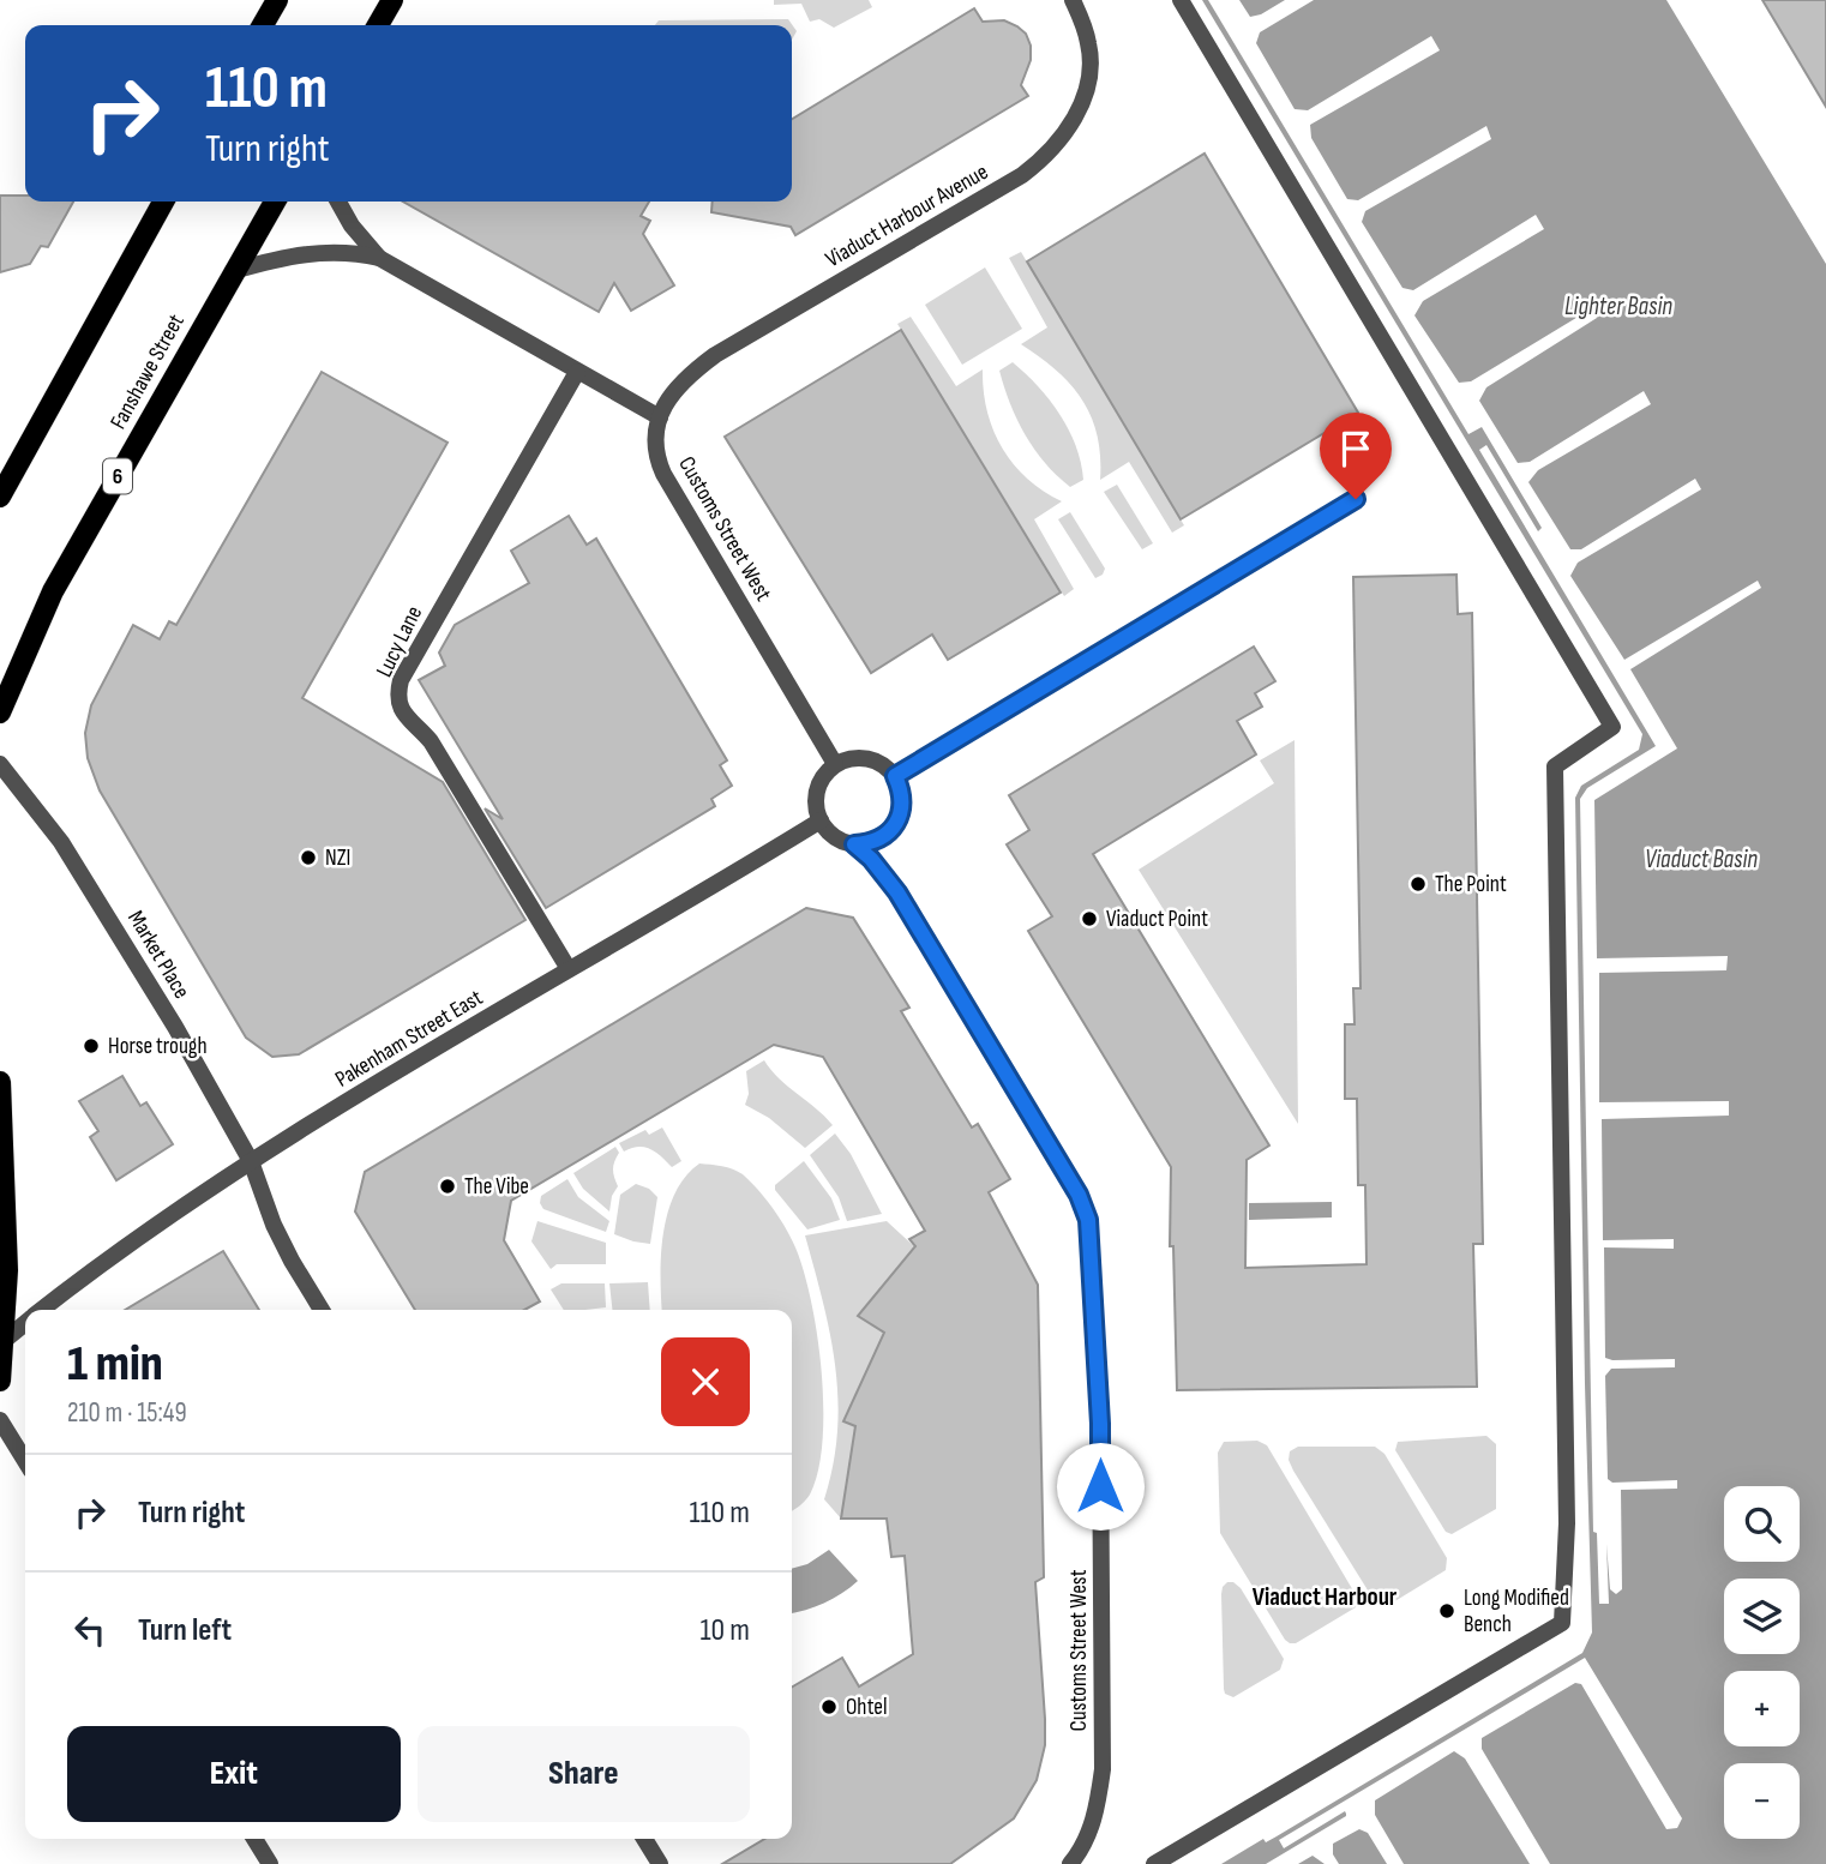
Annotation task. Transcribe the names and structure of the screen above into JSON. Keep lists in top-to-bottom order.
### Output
{
  "streets": {
    "main road": ["Fanshawe Street", "6"],
    "street": [
      "Viaduct Harbour Avenue",
      "Customs Street West",
      "Lucy Lane",
      "Market Place",
      "Pakenham Street East"
    ]
  },
  "crossings": [
    ["Viaduct Harbour Avenue", "Customs Street West"],
    ["Customs Street West", "Pakenham Street East"],
    ["Lucy Lane", "Pakenham Street East"],
    ["Market Place", "Pakenham Street East"]
  ],
  "districts": ["Viaduct Harbour"],
  "water": ["Lighter Basin", "Viaduct Basin"],
  "places": [
    "NZI",
    "The Point",
    "Viaduct Point",
    "Horse trough",
    "The Vibe",
    "Long Modified Bench",
    "Ohtel"
  ],
  "page": {
    "turn": ["110 m", "Turn right"],
    "heading": ["1 min", "210 m · 15:49"],
    "list": [
      {
        "name": "Turn right",
        "value": "110 m"
      },
      {
        "name": "Turn left",
        "value": "10 m"
      }
    ],
    "map_buttons": ["+", "−"],
    "buttons": ["Exit", "Share"]
  }
}
